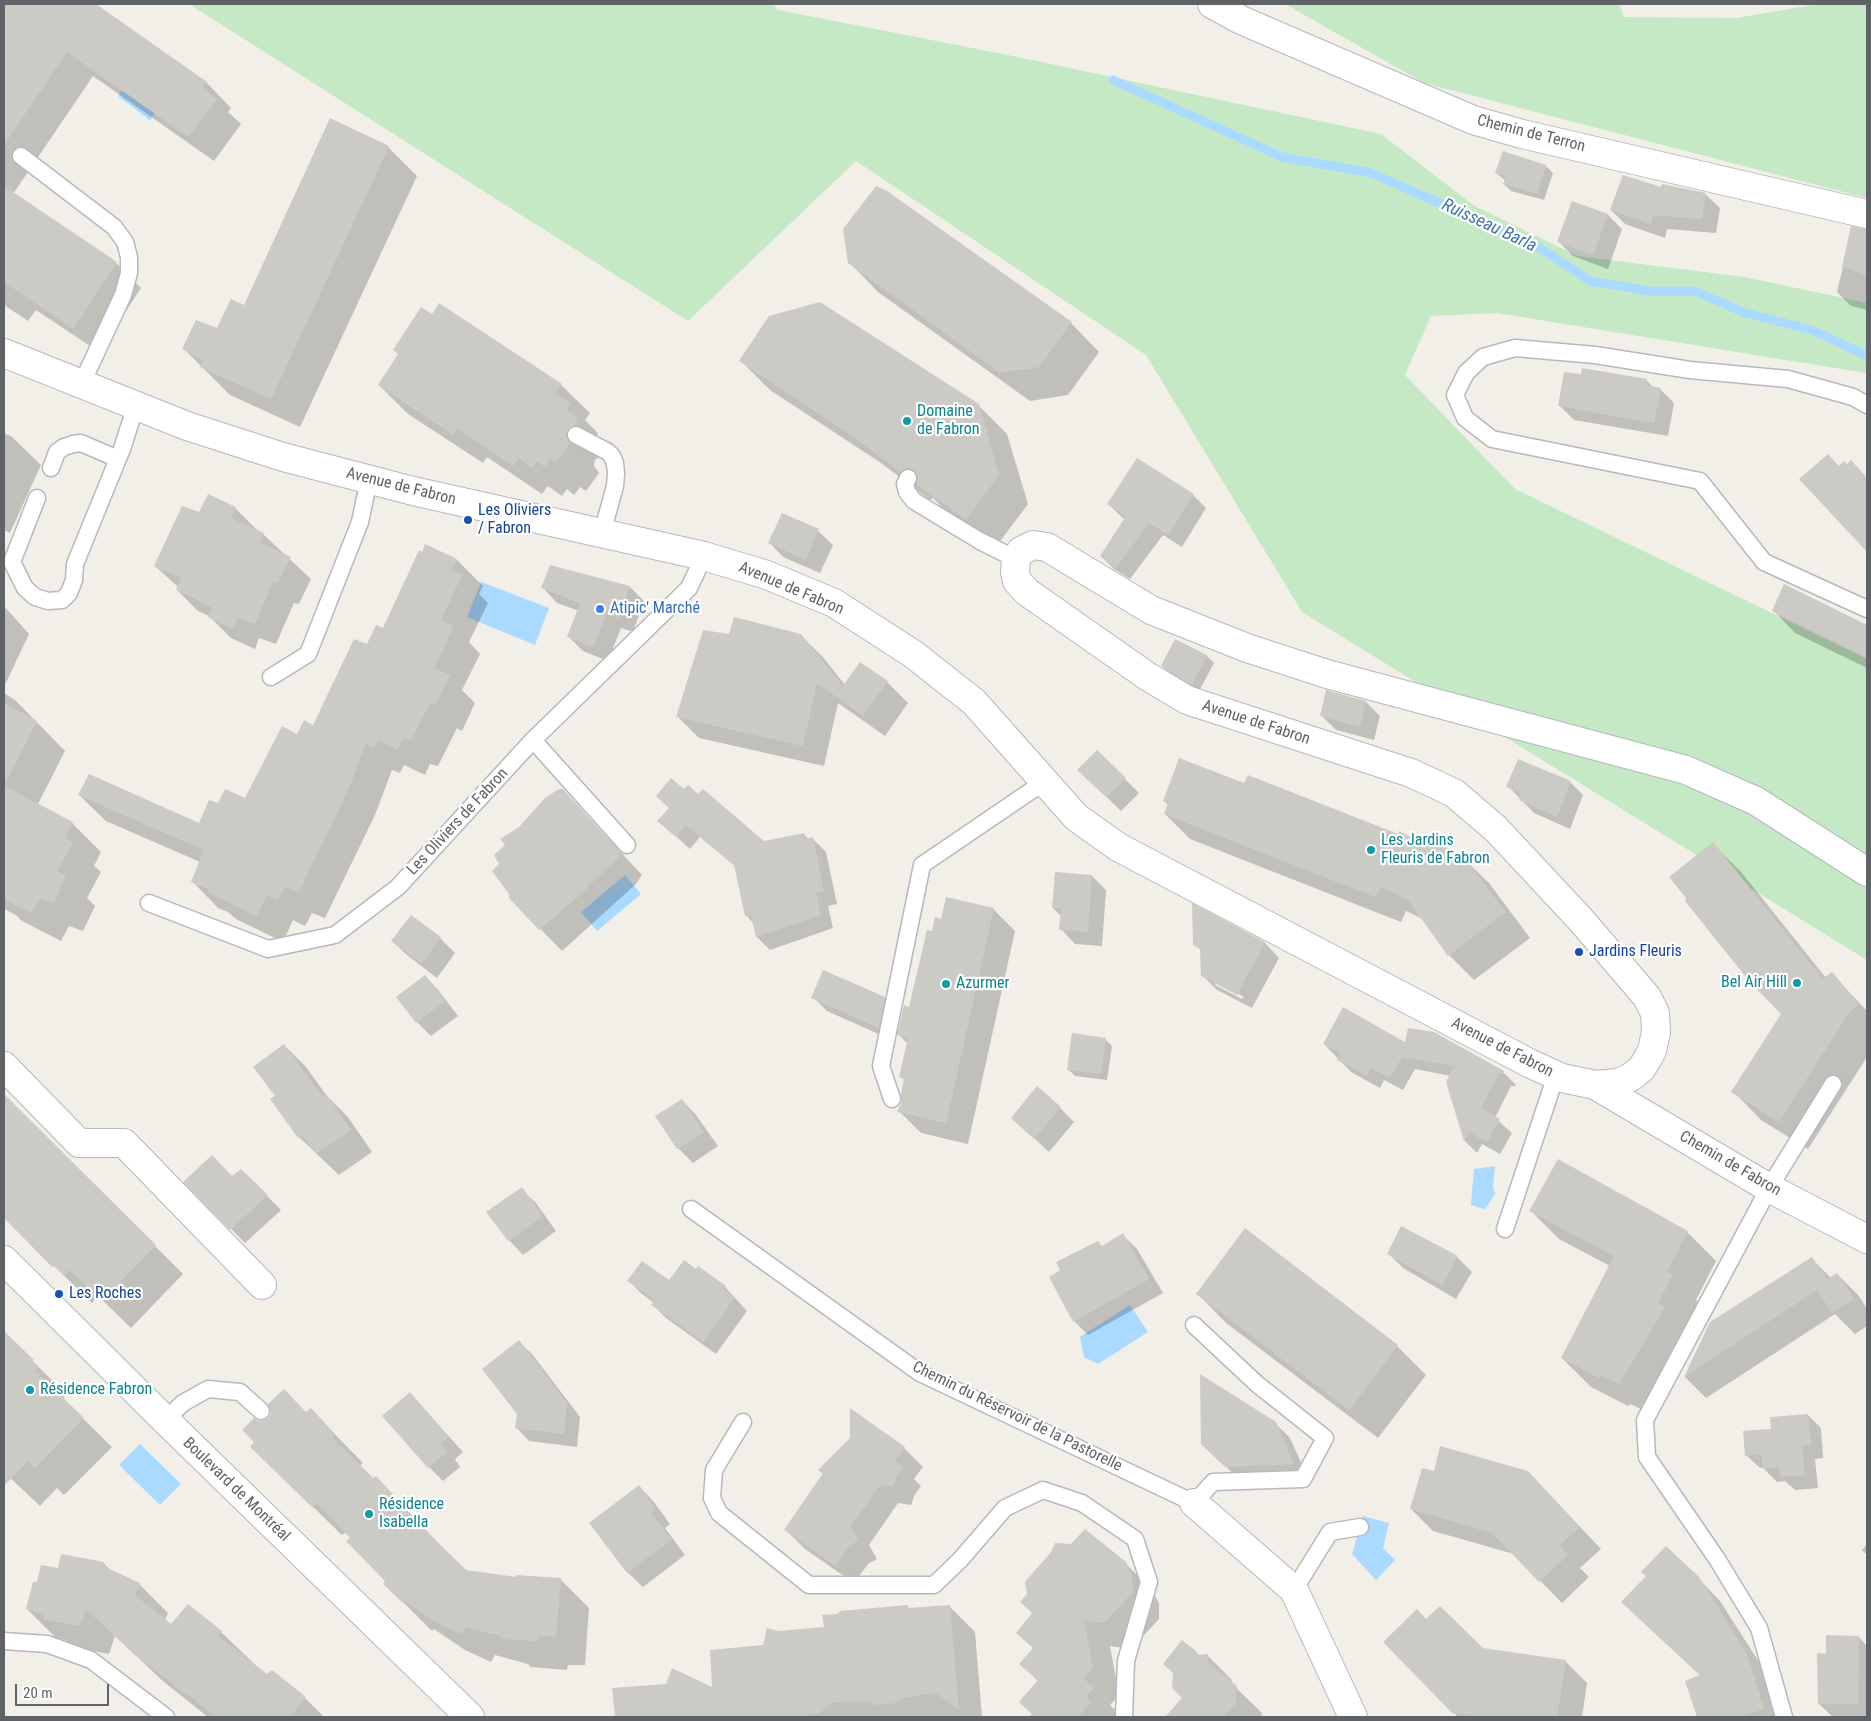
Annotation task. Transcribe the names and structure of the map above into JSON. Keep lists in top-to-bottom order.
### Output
{
  "streets": {
    "street": [
      "Chemin de Terron",
      "Avenue de Fabron",
      "Chemin de Fabron",
      "Chemin du Réservoir de la Pastorelle",
      "Boulevard de Montréal"
    ],
    "lane": ["Les Oliviers de Fabron"]
  },
  "crossings": [
    ["Avenue de Fabron", "Les Oliviers de Fabron"],
    ["Avenue de Fabron", "Chemin de Fabron"]
  ],
  "water": ["Ruisseau Barla"],
  "places": [
    "Domaine de Fabron",
    "Les Oliviers / Fabron",
    "Atipic' Marché",
    "Les Jardins Fleuris de Fabron",
    "Jardins Fleuris",
    "Bel Air Hill",
    "Azurmer",
    "Les Roches",
    "Résidence Fabron",
    "Résidence Isabella"
  ],
  "scale_bar": "20 m"
}
